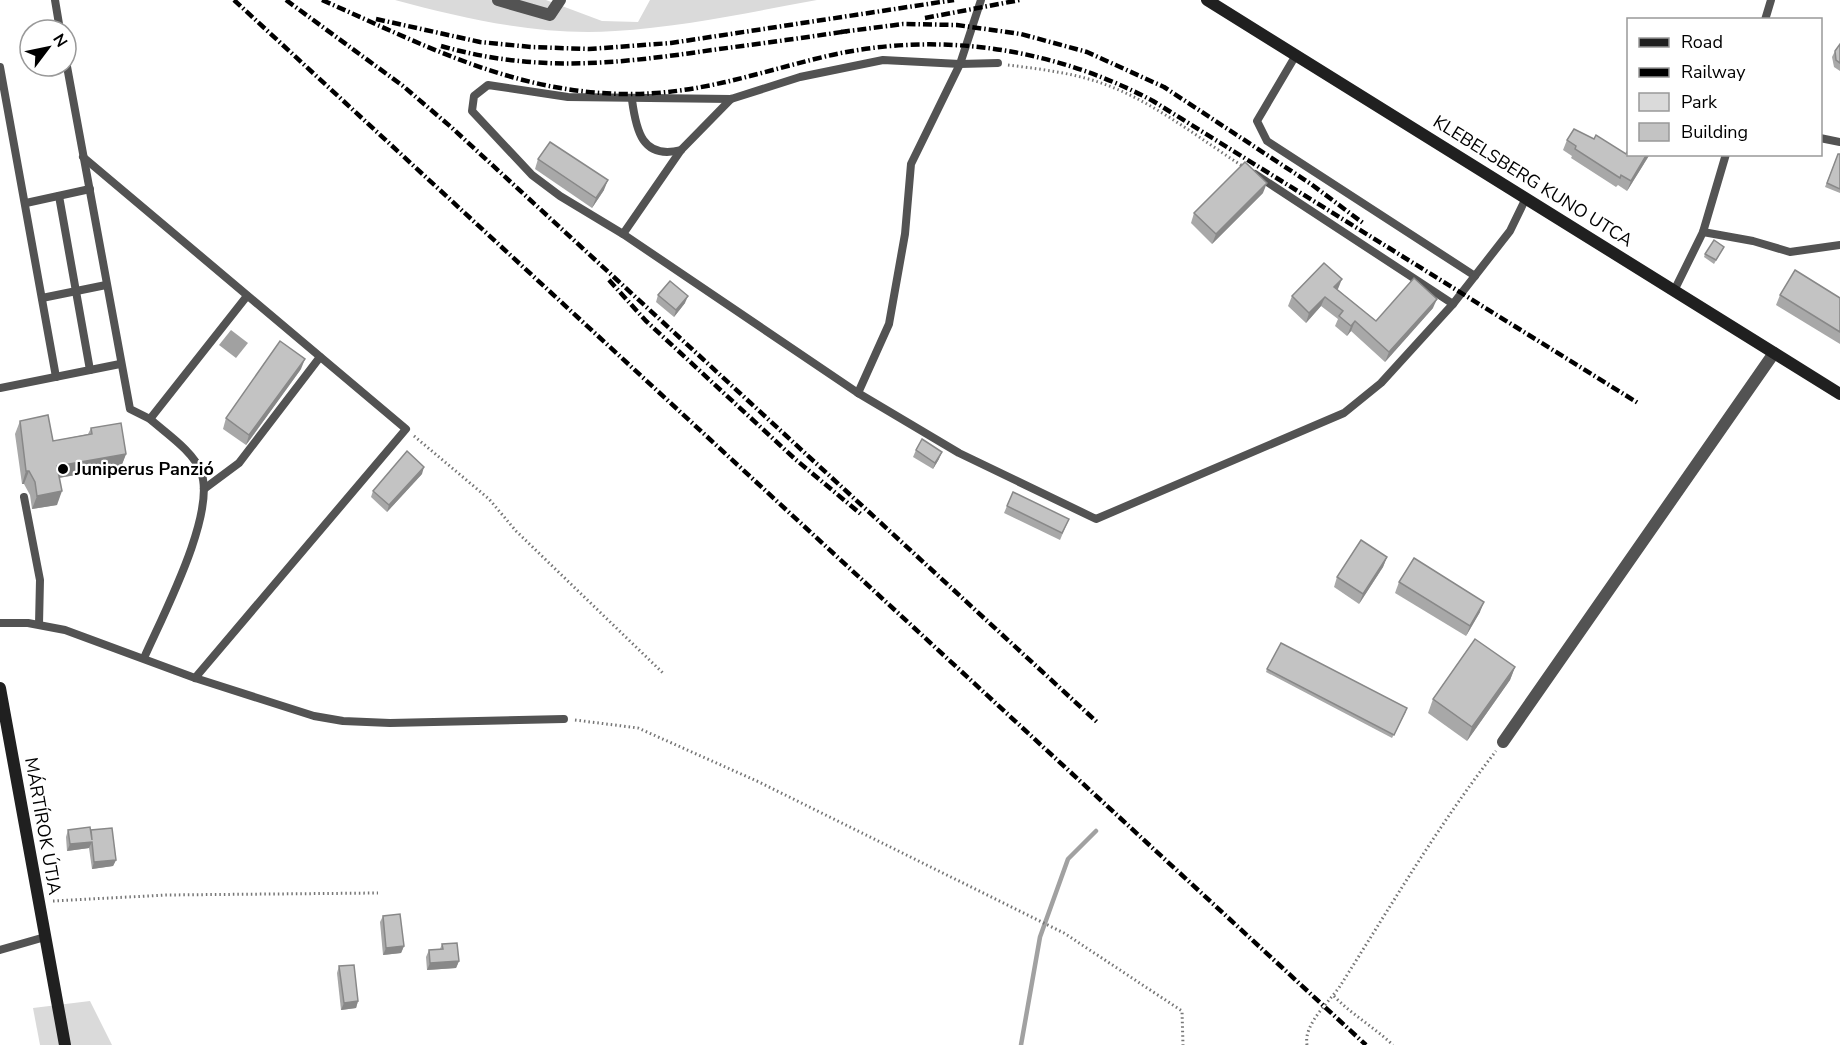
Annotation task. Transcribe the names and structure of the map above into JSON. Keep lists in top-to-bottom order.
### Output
{
  "streets": {
    "street": ["KLEBELSBERG KUNO UTCA", "MÁRTÍROK ÚTJA"]
  },
  "places": ["Juniperus Panzió"],
  "legend": [
    "Road",
    "Railway",
    "Park",
    "Building"
  ],
  "north": "top right"
}
